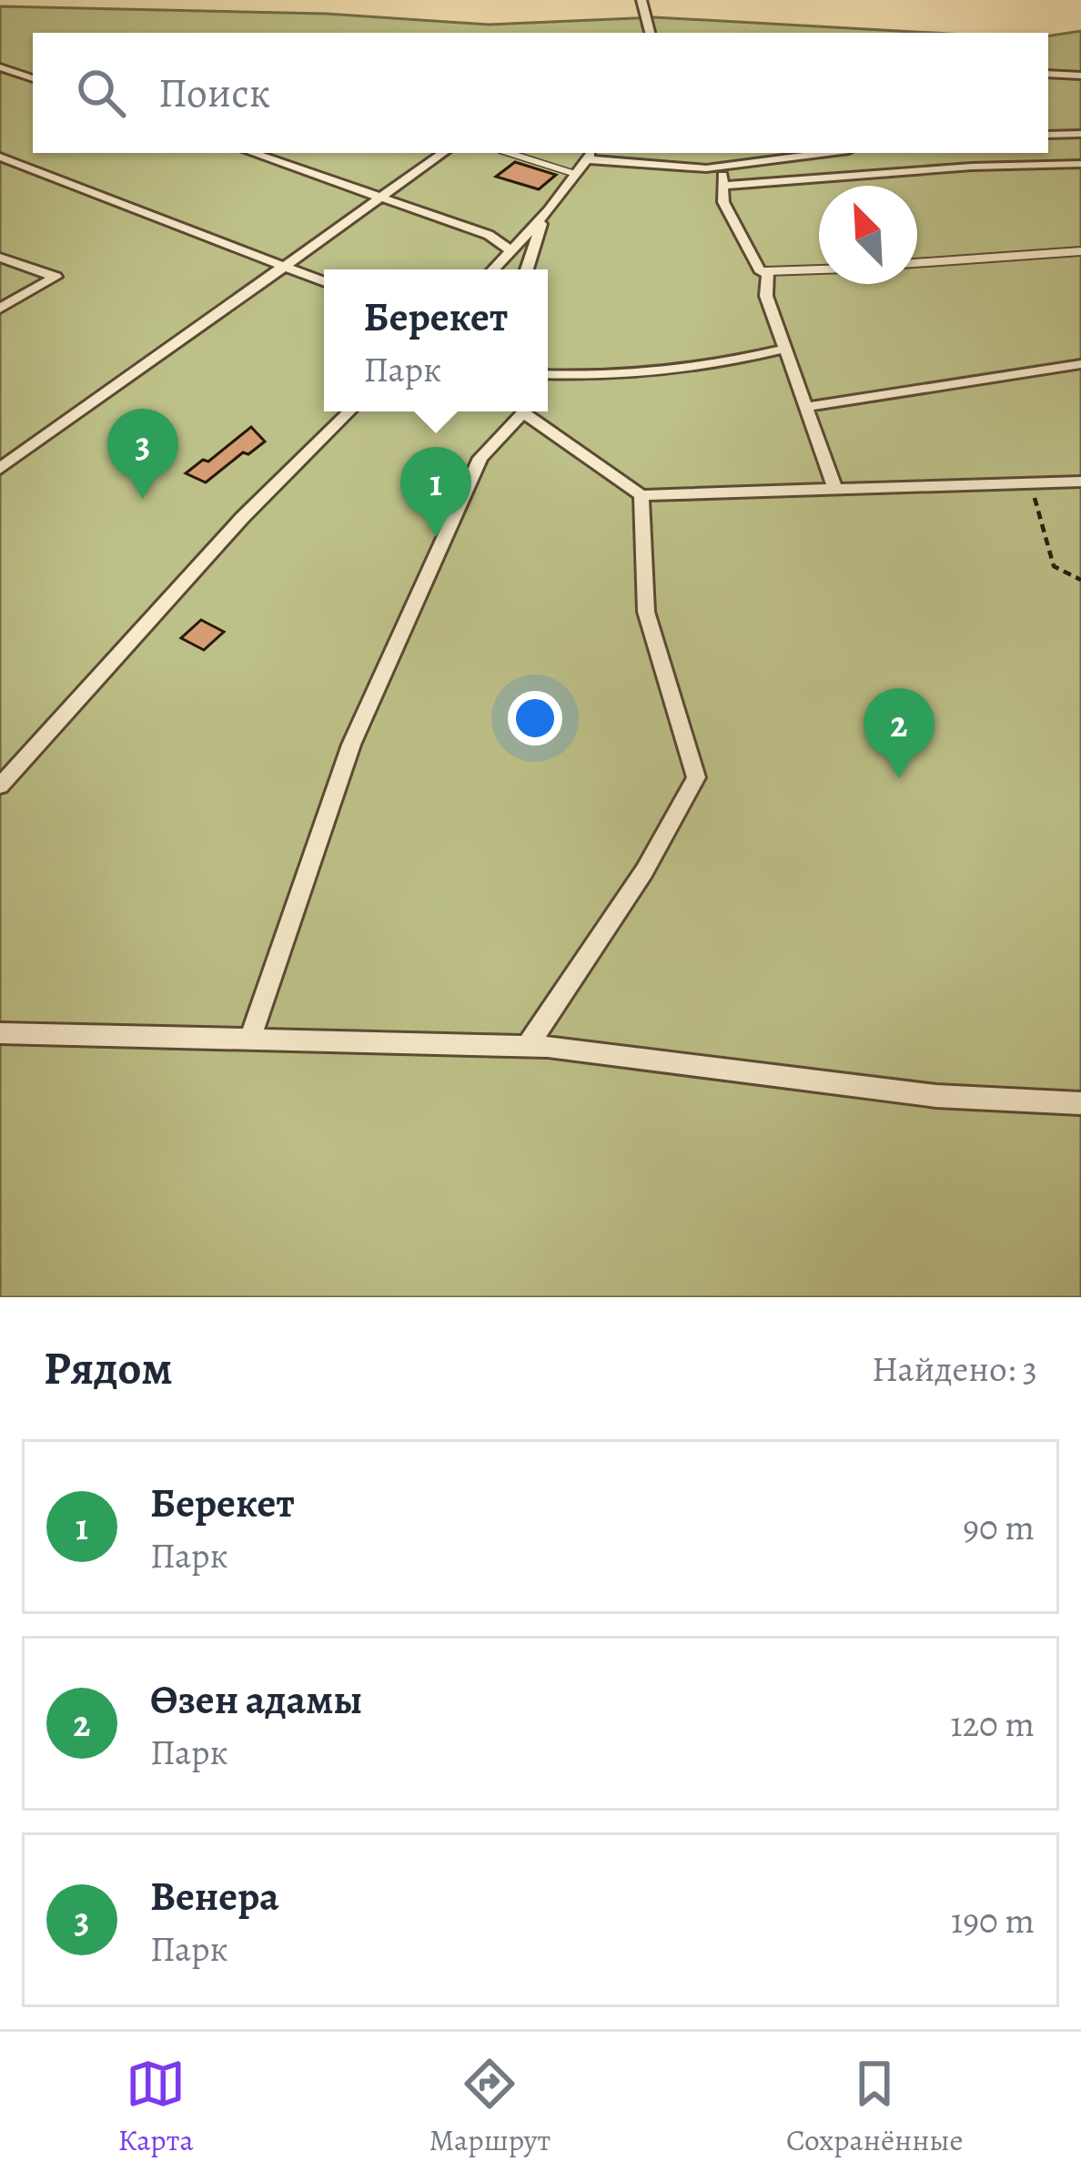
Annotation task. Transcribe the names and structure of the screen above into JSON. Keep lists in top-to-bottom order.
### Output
{
  "north": "top left",
  "page": {
    "search": "Поиск",
    "popup": ["Берекет", "Парк"],
    "pins": ["3", "1", "2"],
    "heading": ["Рядом", "Найдено: 3"],
    "list": [
      {
        "mark": "1",
        "name": "Берекет",
        "note": "Парк",
        "value": "90 m"
      },
      {
        "mark": "2",
        "name": "Өзен адамы",
        "note": "Парк",
        "value": "120 m"
      },
      {
        "mark": "3",
        "name": "Венера",
        "note": "Парк",
        "value": "190 m"
      }
    ],
    "nav": ["Карта", "Маршрут", "Сохранённые"]
  }
}
